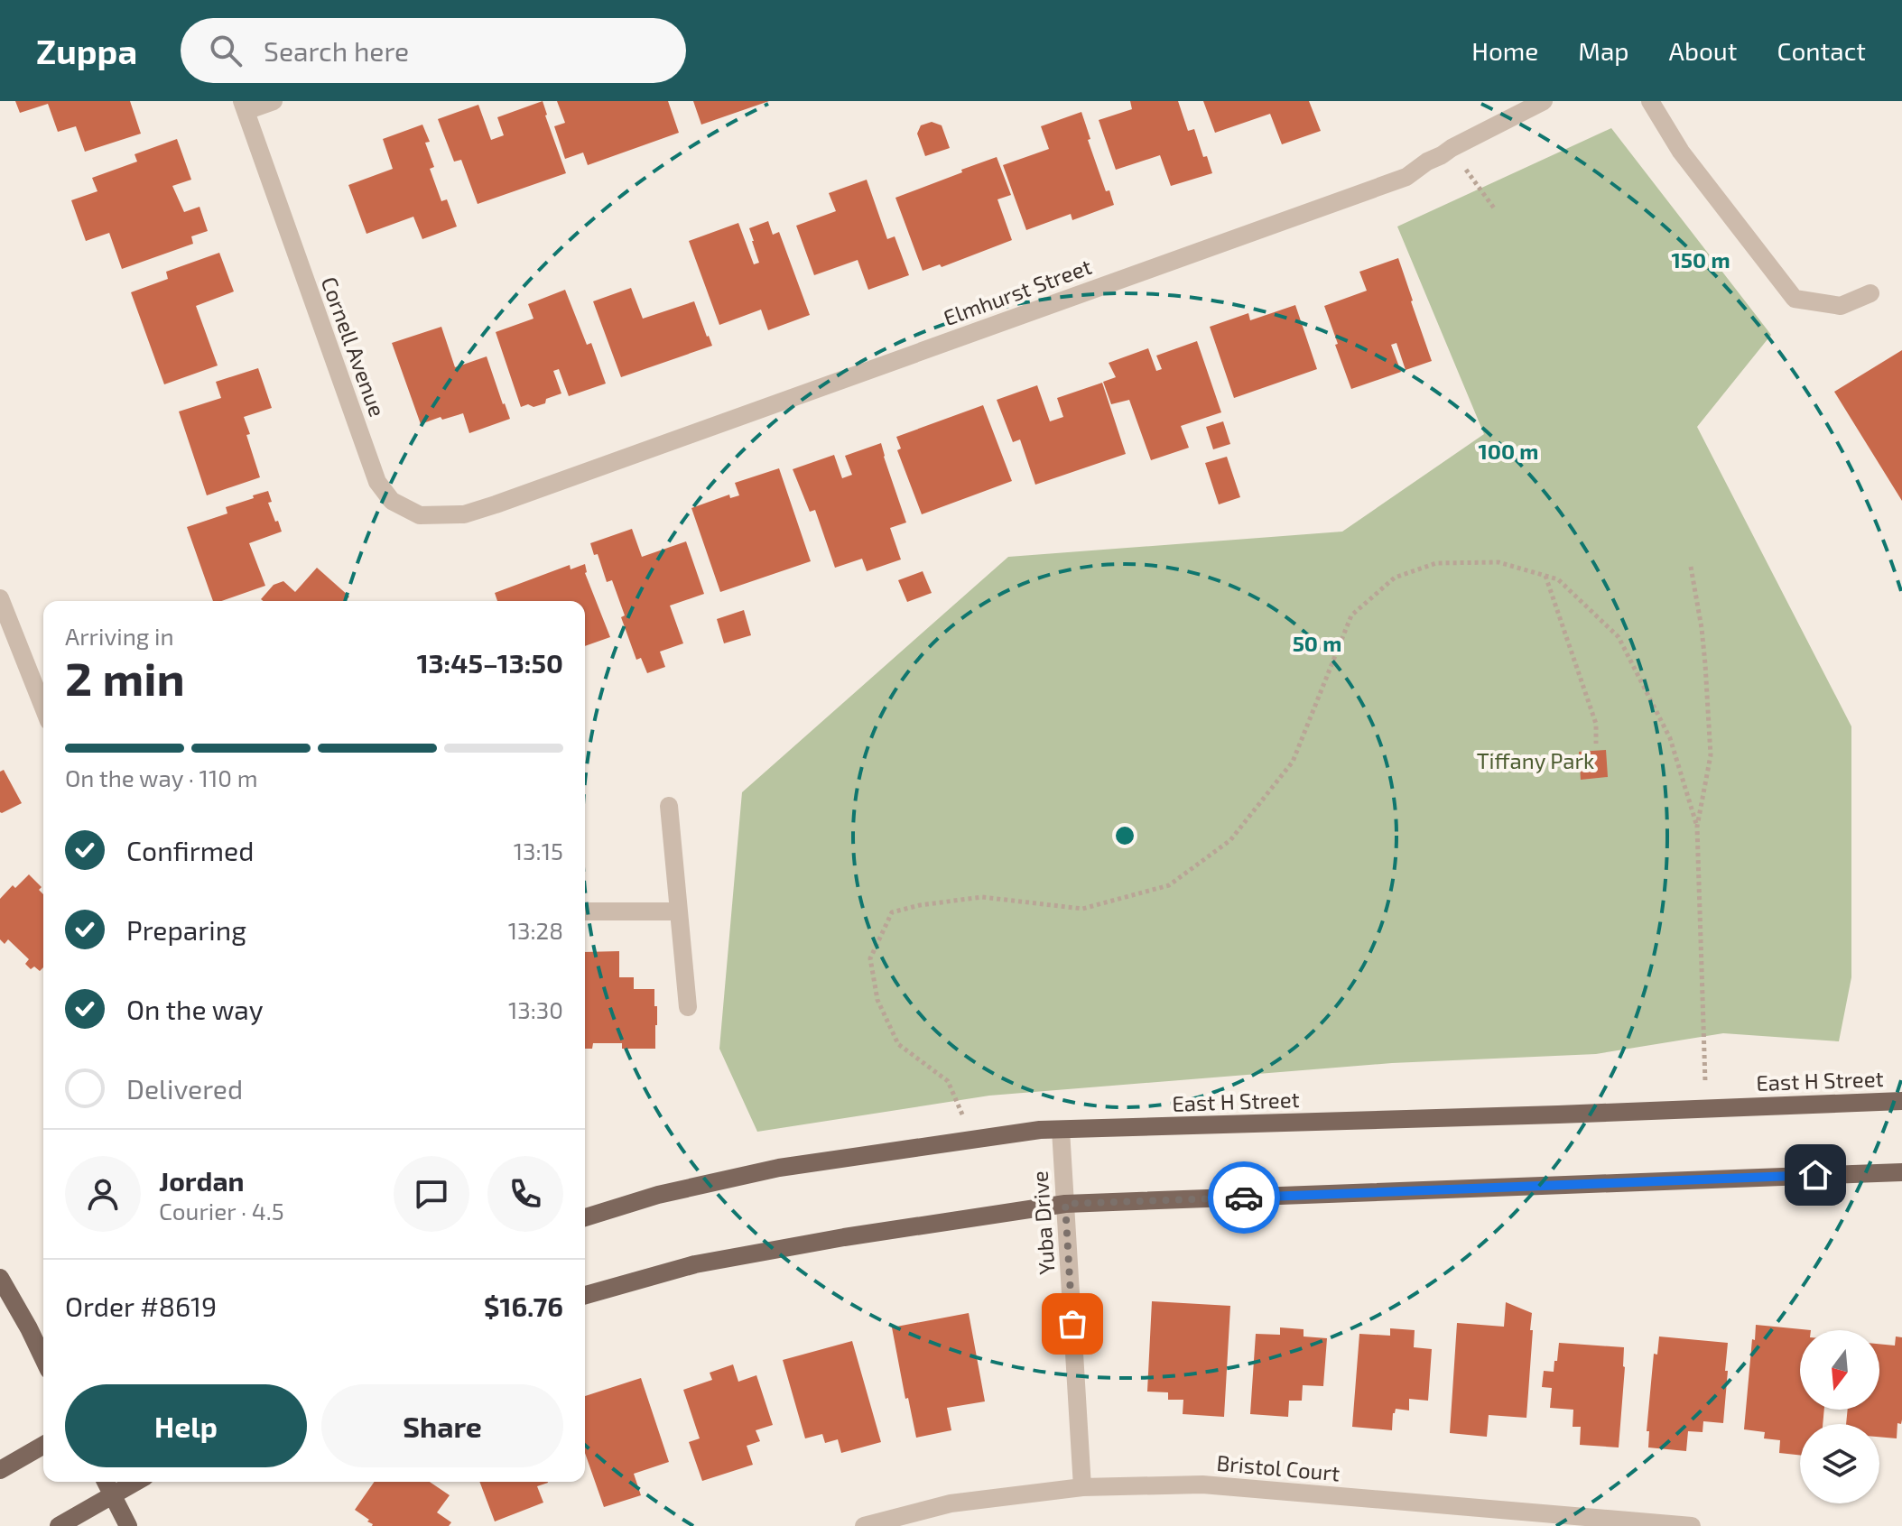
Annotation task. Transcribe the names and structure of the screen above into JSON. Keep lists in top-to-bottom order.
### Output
{
  "streets": {
    "main road": ["East H Street"],
    "street": [
      "Elmhurst Street",
      "Cornell Avenue",
      "Yuba Drive",
      "Bristol Court"
    ]
  },
  "crossings": [
    ["Elmhurst Street", "Cornell Avenue"],
    ["East H Street", "Yuba Drive"],
    ["Yuba Drive", "Bristol Court"]
  ],
  "parks": ["Tiffany Park"],
  "north": "bottom",
  "page": {
    "header": "Zuppa",
    "search": "Search here",
    "nav": [
      "Home",
      "Map",
      "About",
      "Contact"
    ],
    "heading": ["2 min", "Arriving in", "13:45–13:50"],
    "panel": [
      "Jordan",
      "Courier · 4.5",
      "Order #8619",
      "$16.76"
    ],
    "bar": "On the way · 110 m",
    "list": [
      ["Confirmed", "13:15"],
      ["Preparing", "13:28"],
      ["On the way", "13:30"],
      "Delivered"
    ],
    "buttons": ["Help", "Share"]
  },
  "rings": ["150 m", "100 m", "50 m"]
}
